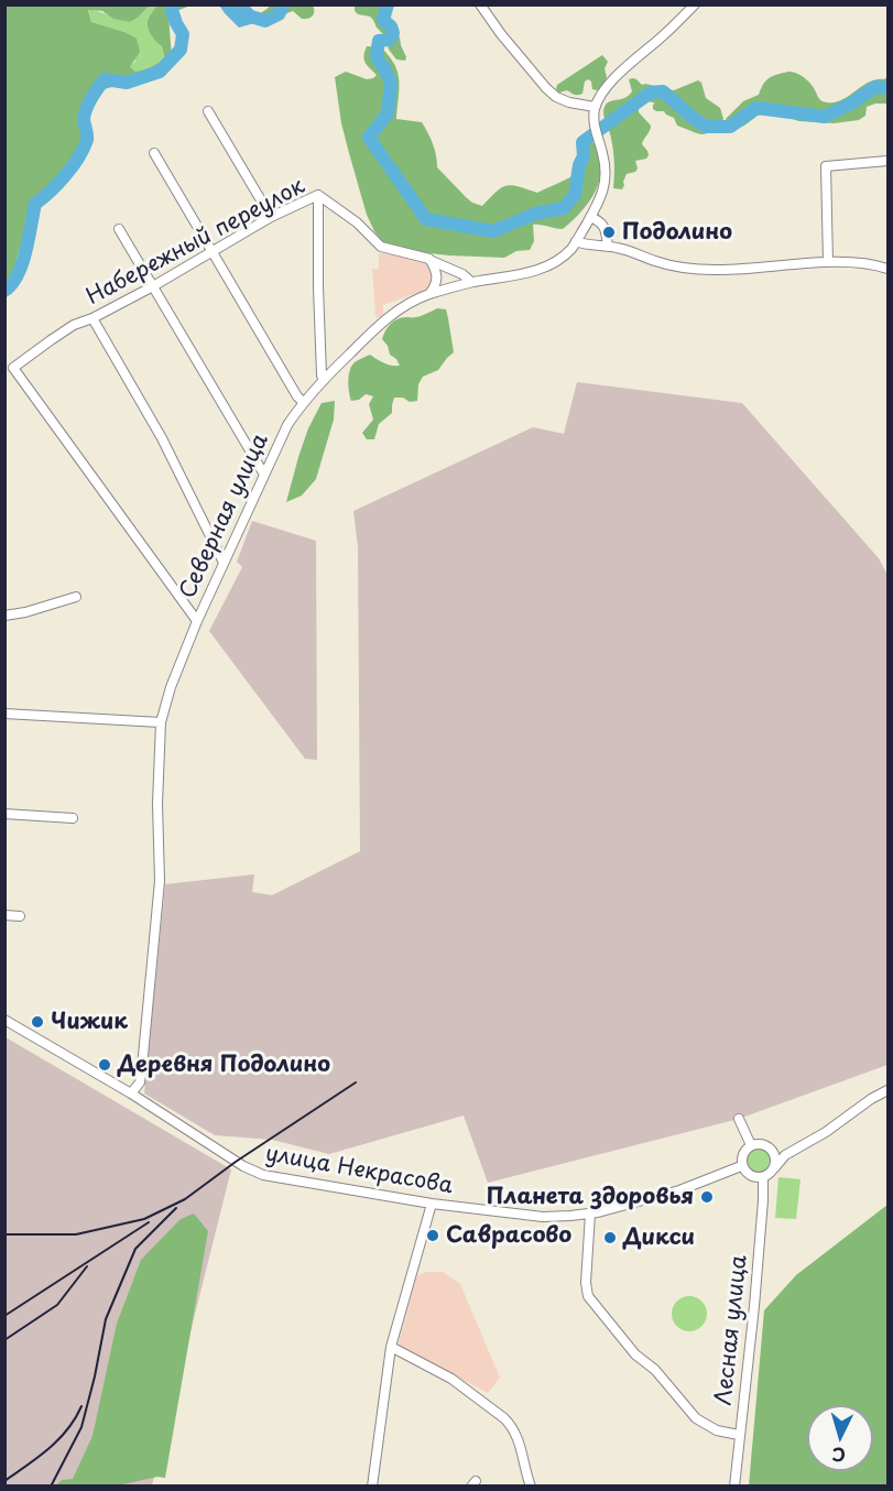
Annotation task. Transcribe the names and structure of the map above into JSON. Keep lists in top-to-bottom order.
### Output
{
  "streets": {
    "street": [
      "Набережный переулок",
      "Северная улица",
      "улица Некрасова",
      "Лесная улица"
    ]
  },
  "crossings": [
    ["Набережный переулок", "Северная улица"],
    ["Северная улица", "улица Некрасова"],
    ["улица Некрасова", "Лесная улица"]
  ],
  "places": [
    "Подолино",
    "Чижик",
    "Деревня Подолино",
    "Планета здоровья",
    "Саврасово",
    "Дикси"
  ],
  "north": "bottom"
}
